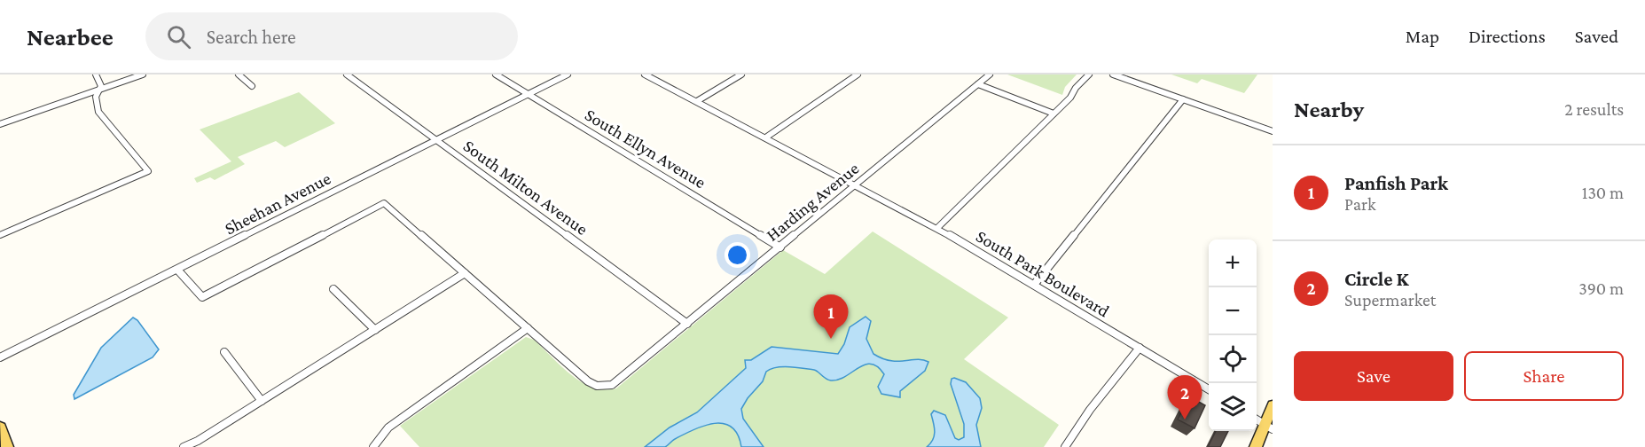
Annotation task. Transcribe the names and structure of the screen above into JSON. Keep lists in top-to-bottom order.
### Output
{
  "streets": {
    "street": [
      "South Ellyn Avenue",
      "South Milton Avenue",
      "Harding Avenue",
      "Sheehan Avenue",
      "South Park Boulevard"
    ]
  },
  "crossings": [
    ["South Ellyn Avenue", "Harding Avenue"],
    ["South Ellyn Avenue", "Sheehan Avenue"],
    ["South Milton Avenue", "Harding Avenue"],
    ["South Milton Avenue", "Sheehan Avenue"],
    ["Harding Avenue", "South Park Boulevard"]
  ],
  "page": {
    "header": "Nearbee",
    "search": "Search here",
    "nav": ["Map", "Directions", "Saved"],
    "heading": ["Nearby", "2 results"],
    "list": [
      {
        "mark": "1",
        "name": "Panfish Park",
        "note": "Park",
        "value": "130 m"
      },
      {
        "mark": "2",
        "name": "Circle K",
        "note": "Supermarket",
        "value": "390 m"
      }
    ],
    "map_buttons": ["+", "−"],
    "pins": ["1", "2"],
    "buttons": ["Save", "Share"]
  }
}
